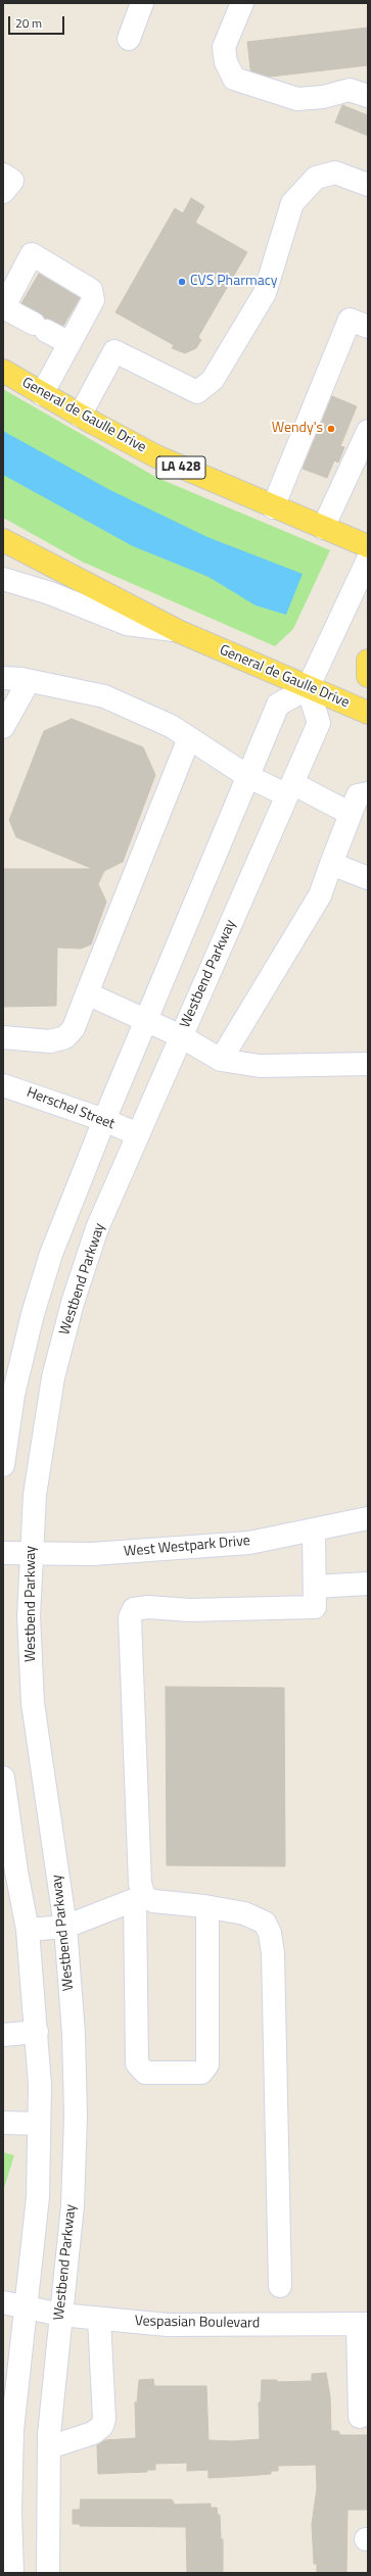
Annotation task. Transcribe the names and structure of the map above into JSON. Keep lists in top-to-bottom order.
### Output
{
  "streets": {
    "main road": ["General de Gaulle Drive", "LA 428"],
    "street": [
      "Westbend Parkway",
      "Herschel Street",
      "West Westpark Drive",
      "Vespasian Boulevard"
    ]
  },
  "crossings": [
    ["General de Gaulle Drive", "Westbend Parkway"],
    ["Westbend Parkway", "Herschel Street"],
    ["Westbend Parkway", "West Westpark Drive"],
    ["Westbend Parkway", "Vespasian Boulevard"]
  ],
  "places": ["CVS Pharmacy", "Wendy's"],
  "scale_bar": "20 m"
}
